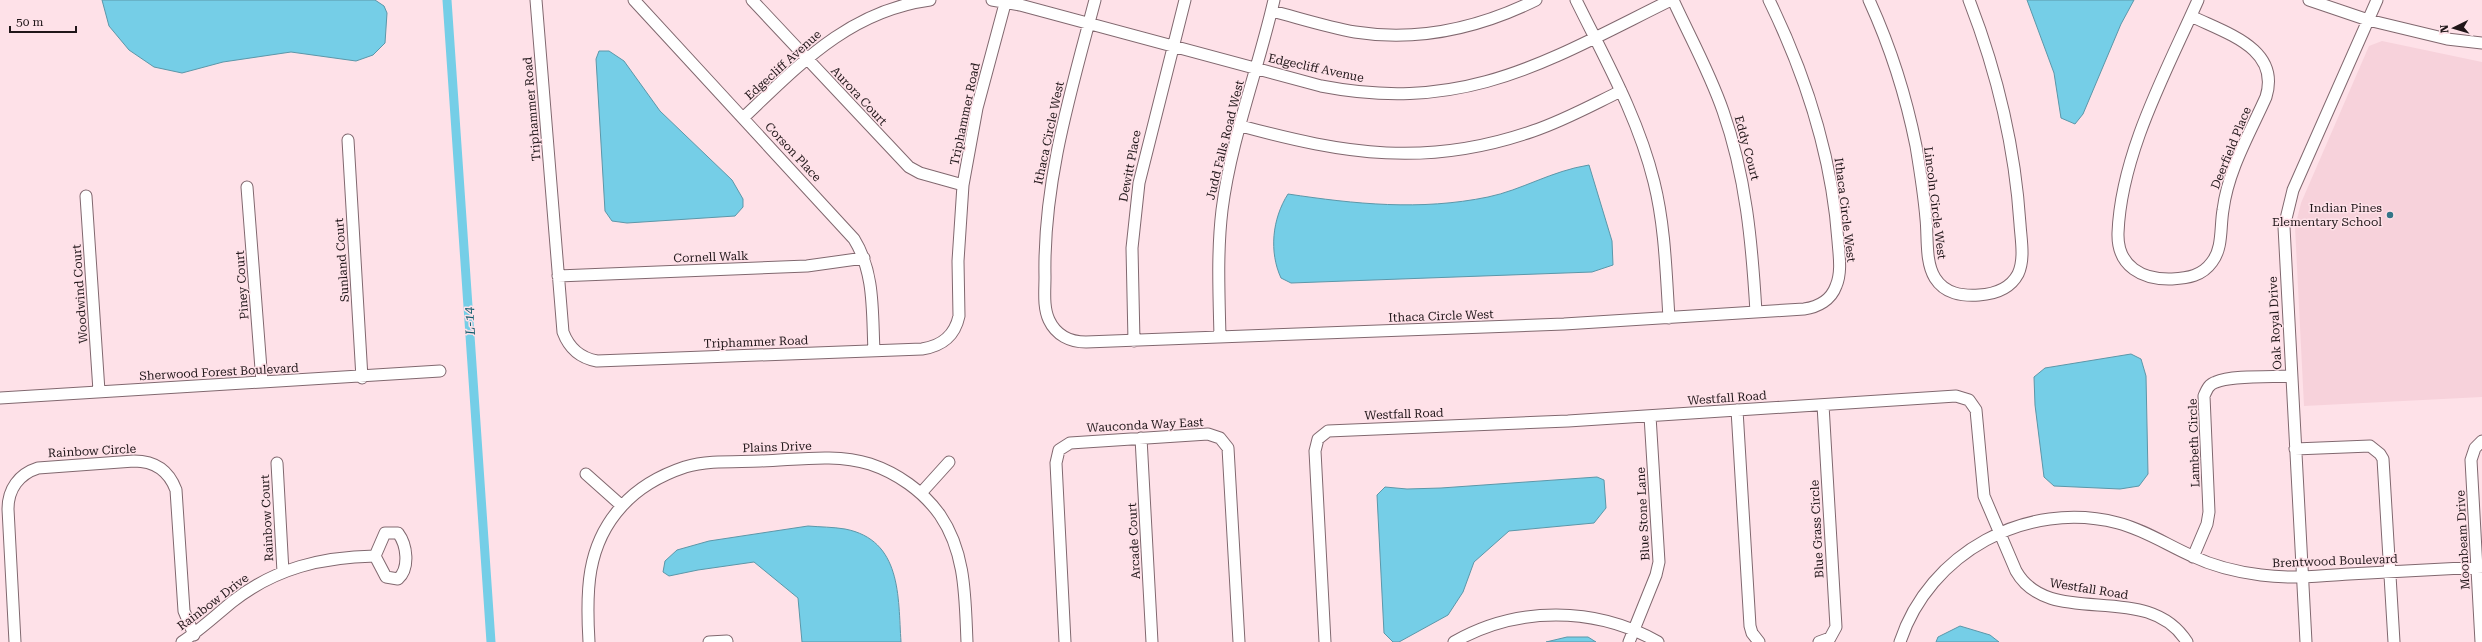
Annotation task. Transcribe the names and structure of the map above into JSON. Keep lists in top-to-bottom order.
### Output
{
  "streets": {
    "street": [
      "Edgecliff Avenue",
      "Aurora Court",
      "Triphammer Road",
      "Ithaca Circle West",
      "Judd Falls Road West",
      "Eddy Court",
      "Deerfield Place",
      "Corson Place",
      "Dewitt Place",
      "Lincoln Circle West",
      "Cornell Walk",
      "Sunland Court",
      "Piney Court",
      "Woodwind Court",
      "Oak Royal Drive",
      "Sherwood Forest Boulevard",
      "Westfall Road",
      "Wauconda Way East",
      "Lambeth Circle",
      "Plains Drive",
      "Rainbow Circle",
      "Blue Stone Lane",
      "Rainbow Court",
      "Blue Grass Circle",
      "Moonbeam Drive",
      "Arcade Court",
      "Brentwood Boulevard",
      "Rainbow Drive"
    ]
  },
  "crossings": [
    ["Edgecliff Avenue", "Aurora Court"],
    ["Edgecliff Avenue", "Triphammer Road"],
    ["Edgecliff Avenue", "Ithaca Circle West"],
    ["Edgecliff Avenue", "Judd Falls Road West"],
    ["Edgecliff Avenue", "Eddy Court"],
    ["Edgecliff Avenue", "Corson Place"],
    ["Edgecliff Avenue", "Dewitt Place"],
    ["Aurora Court", "Triphammer Road"],
    ["Triphammer Road", "Corson Place"],
    ["Triphammer Road", "Cornell Walk"],
    ["Ithaca Circle West", "Judd Falls Road West"],
    ["Ithaca Circle West", "Eddy Court"],
    ["Ithaca Circle West", "Dewitt Place"],
    ["Corson Place", "Cornell Walk"],
    ["Sunland Court", "Sherwood Forest Boulevard"],
    ["Piney Court", "Sherwood Forest Boulevard"],
    ["Woodwind Court", "Sherwood Forest Boulevard"],
    ["Oak Royal Drive", "Lambeth Circle"],
    ["Oak Royal Drive", "Brentwood Boulevard"],
    ["Westfall Road", "Blue Stone Lane"],
    ["Westfall Road", "Blue Grass Circle"],
    ["Westfall Road", "Brentwood Boulevard"],
    ["Wauconda Way East", "Arcade Court"],
    ["Lambeth Circle", "Brentwood Boulevard"],
    ["Rainbow Circle", "Rainbow Drive"],
    ["Rainbow Court", "Rainbow Drive"],
    ["Moonbeam Drive", "Brentwood Boulevard"]
  ],
  "water": ["L-14"],
  "places": ["Indian Pines Elementary School"],
  "scale_bar": "50 m",
  "north": "left"
}
